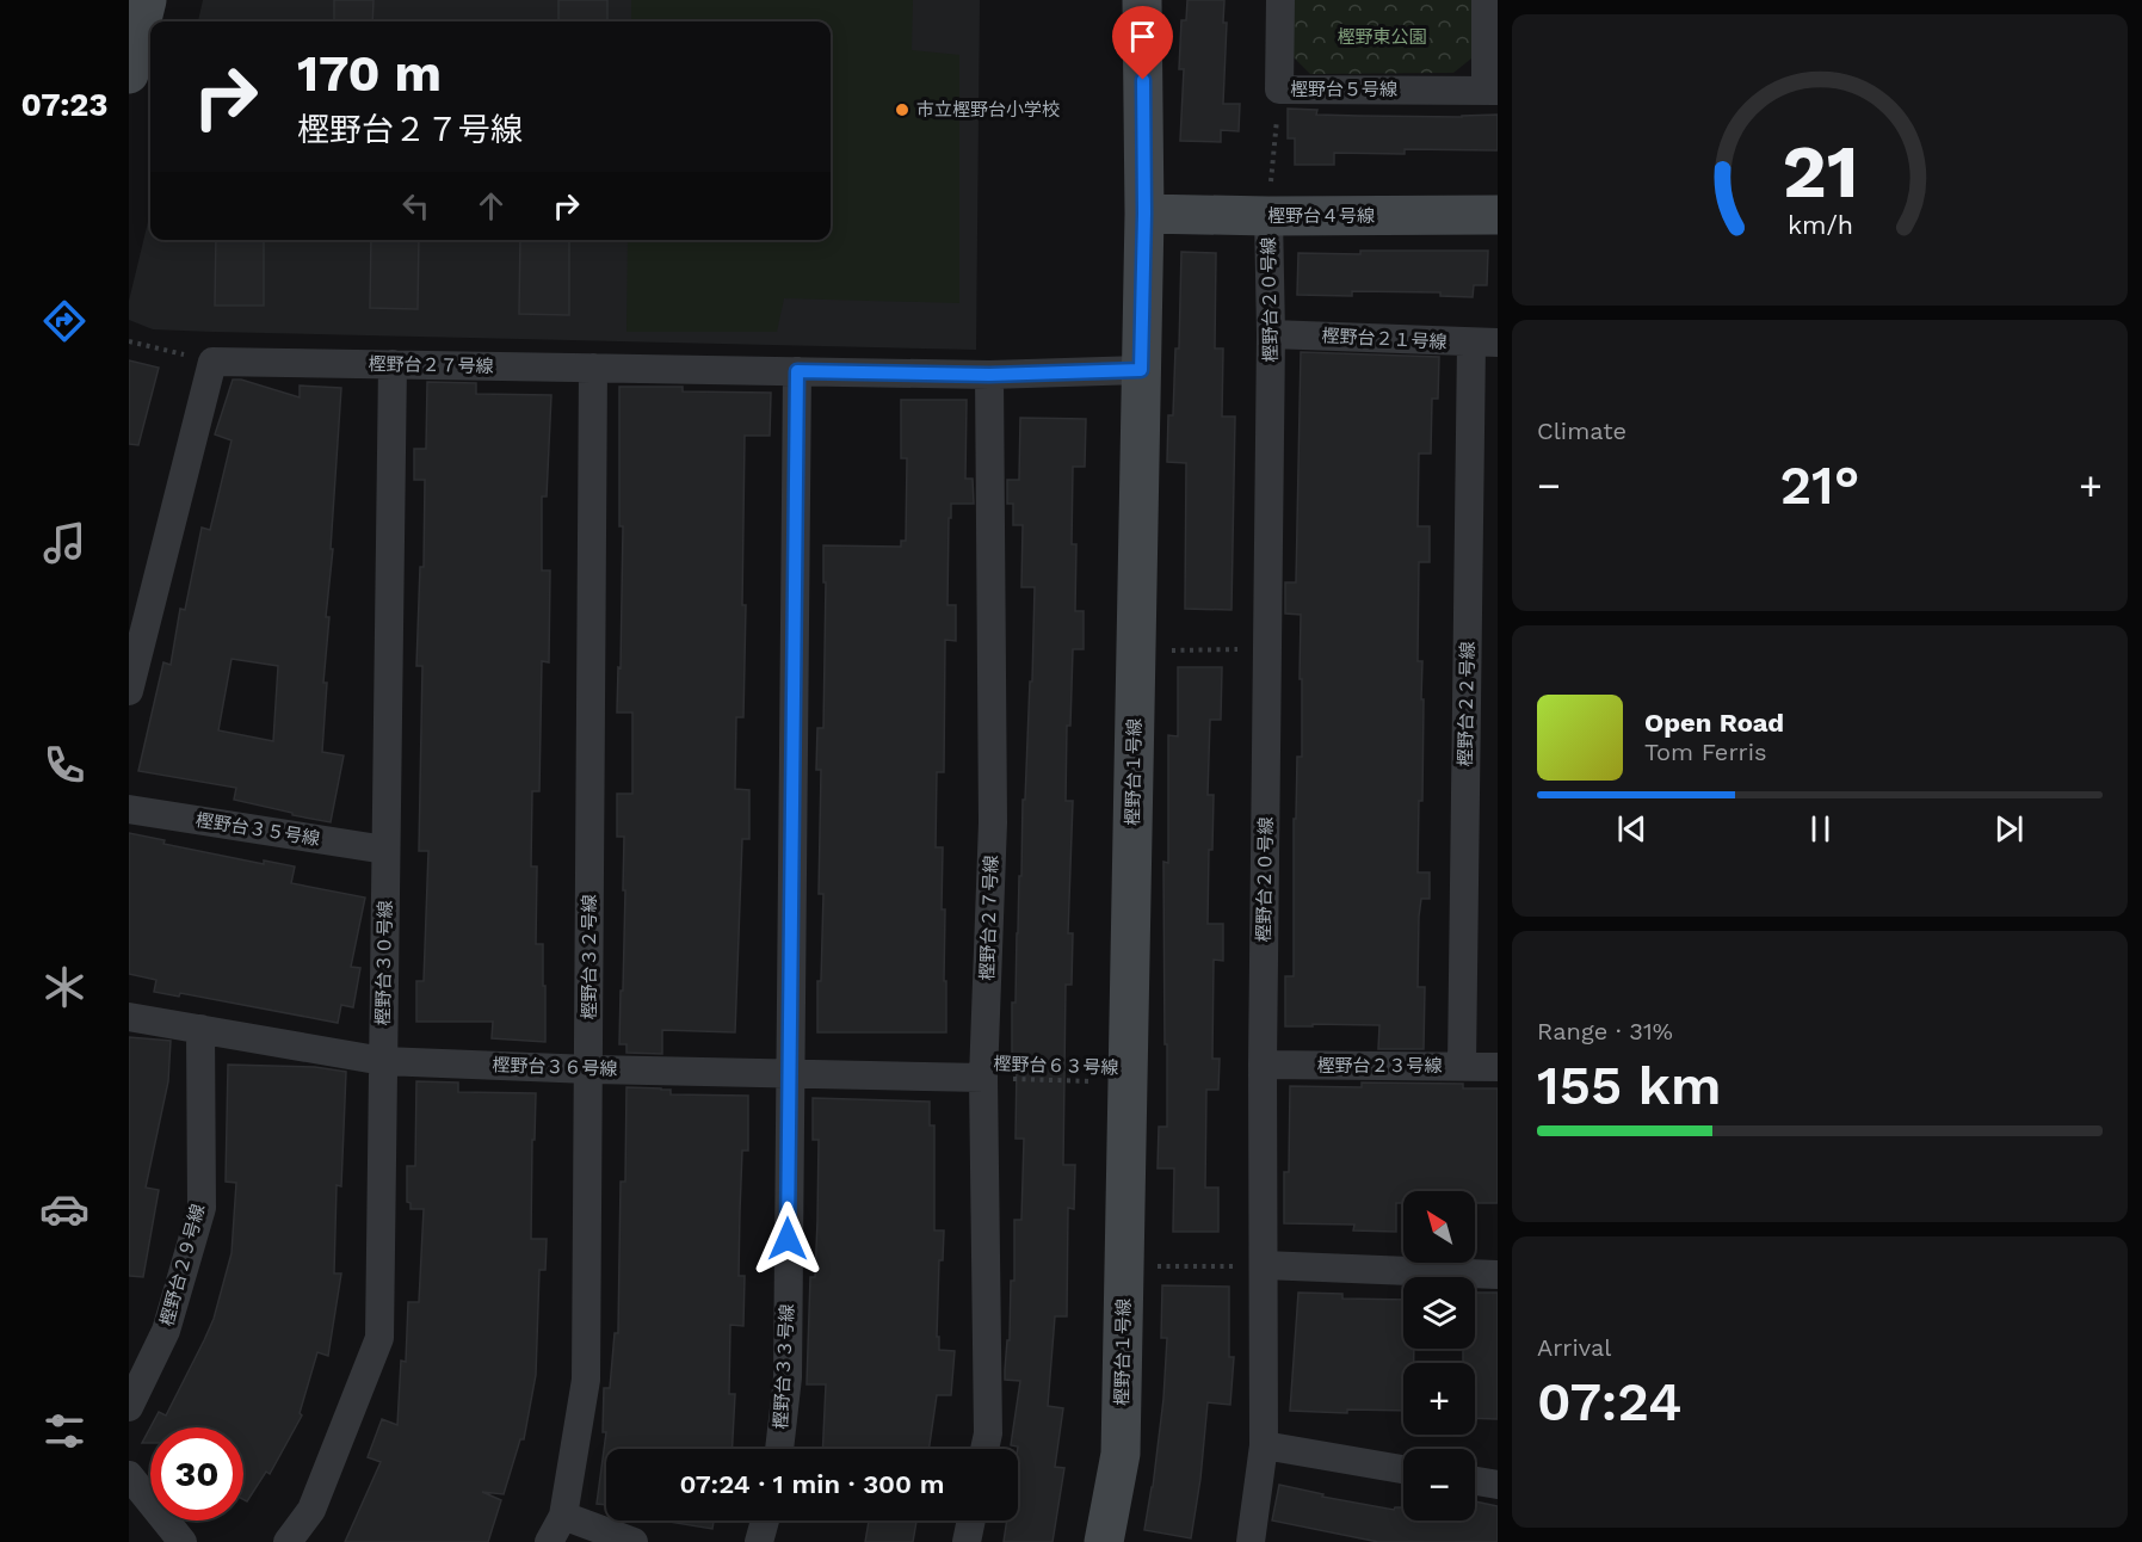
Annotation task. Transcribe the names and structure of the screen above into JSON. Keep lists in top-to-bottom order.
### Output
{
  "streets": {
    "street": [
      "樫野台５号線",
      "樫野台４号線",
      "樫野台２０号線",
      "樫野台２１号線",
      "樫野台２７号線",
      "樫野台２２号線",
      "樫野台１号線",
      "樫野台３５号線",
      "樫野台３２号線",
      "樫野台３０号線",
      "樫野台２３号線",
      "樫野台３６号線",
      "樫野台２９号線",
      "樫野台３３号線"
    ],
    "path": ["樫野台６３号線"]
  },
  "crossings": [
    ["樫野台４号線", "樫野台２０号線"],
    ["樫野台４号線", "樫野台１号線"],
    ["樫野台２０号線", "樫野台２１号線"],
    ["樫野台２０号線", "樫野台２３号線"],
    ["樫野台２１号線", "樫野台２２号線"],
    ["樫野台２７号線", "樫野台１号線"],
    ["樫野台２７号線", "樫野台３２号線"],
    ["樫野台２７号線", "樫野台３０号線"],
    ["樫野台２７号線", "樫野台６３号線"],
    ["樫野台２７号線", "樫野台３６号線"],
    ["樫野台２７号線", "樫野台３３号線"],
    ["樫野台２２号線", "樫野台２３号線"],
    ["樫野台１号線", "樫野台６３号線"],
    ["樫野台３５号線", "樫野台３０号線"],
    ["樫野台３２号線", "樫野台３６号線"],
    ["樫野台３０号線", "樫野台３６号線"],
    ["樫野台６３号線", "樫野台３６号線"],
    ["樫野台３６号線", "樫野台２９号線"],
    ["樫野台３６号線", "樫野台３３号線"]
  ],
  "parks": ["樫野東公園"],
  "places": ["市立樫野台小学校"],
  "north": "top left",
  "page": {
    "tabs": "07:23",
    "turn": ["170 m", "樫野台２７号線"],
    "tile": [
      "Climate",
      ["Range · 31%", "155 km"],
      ["Arrival", "07:24"]
    ],
    "heat": ["−", "21°", "+"],
    "song": ["Open Road", "Tom Ferris"],
    "map_buttons": ["+", "−"],
    "limit": "30",
    "trip": "07:24 · 1 min · 300 m",
    "gauge": ["21", "km/h"]
  }
}
